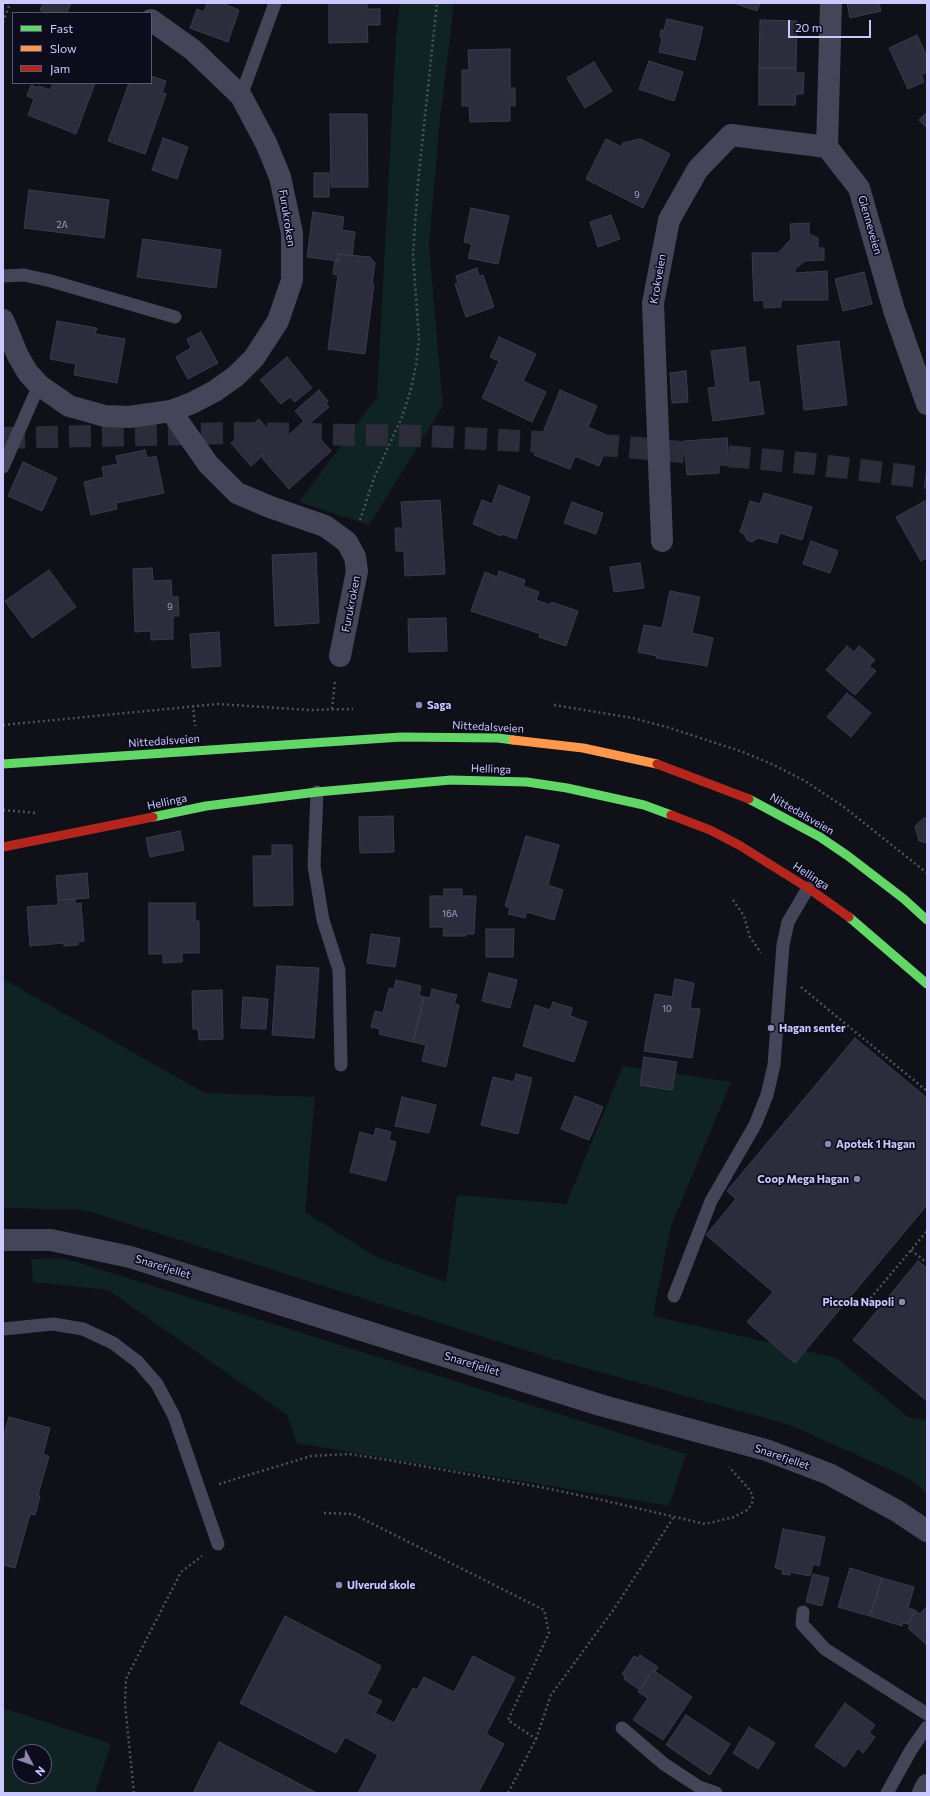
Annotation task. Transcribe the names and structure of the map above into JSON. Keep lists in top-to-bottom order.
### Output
{
  "streets": {
    "street": [
      "Furukroken",
      "Glenneveien",
      "Krokveien",
      "Nittedalsveien",
      "Hellinga",
      "Snarefjellet"
    ]
  },
  "crossings": [
    ["Glenneveien", "Krokveien"]
  ],
  "places": [
    "Saga",
    "Hagan senter",
    "Apotek 1 Hagan",
    "Coop Mega Hagan",
    "Piccola Napoli",
    "Ulverud skole"
  ],
  "house_numbers": [
    "9",
    "2A",
    "9",
    "16A",
    "10"
  ],
  "legend": ["Fast", "Slow", "Jam"],
  "scale_bar": "20 m",
  "north": "bottom right"
}
